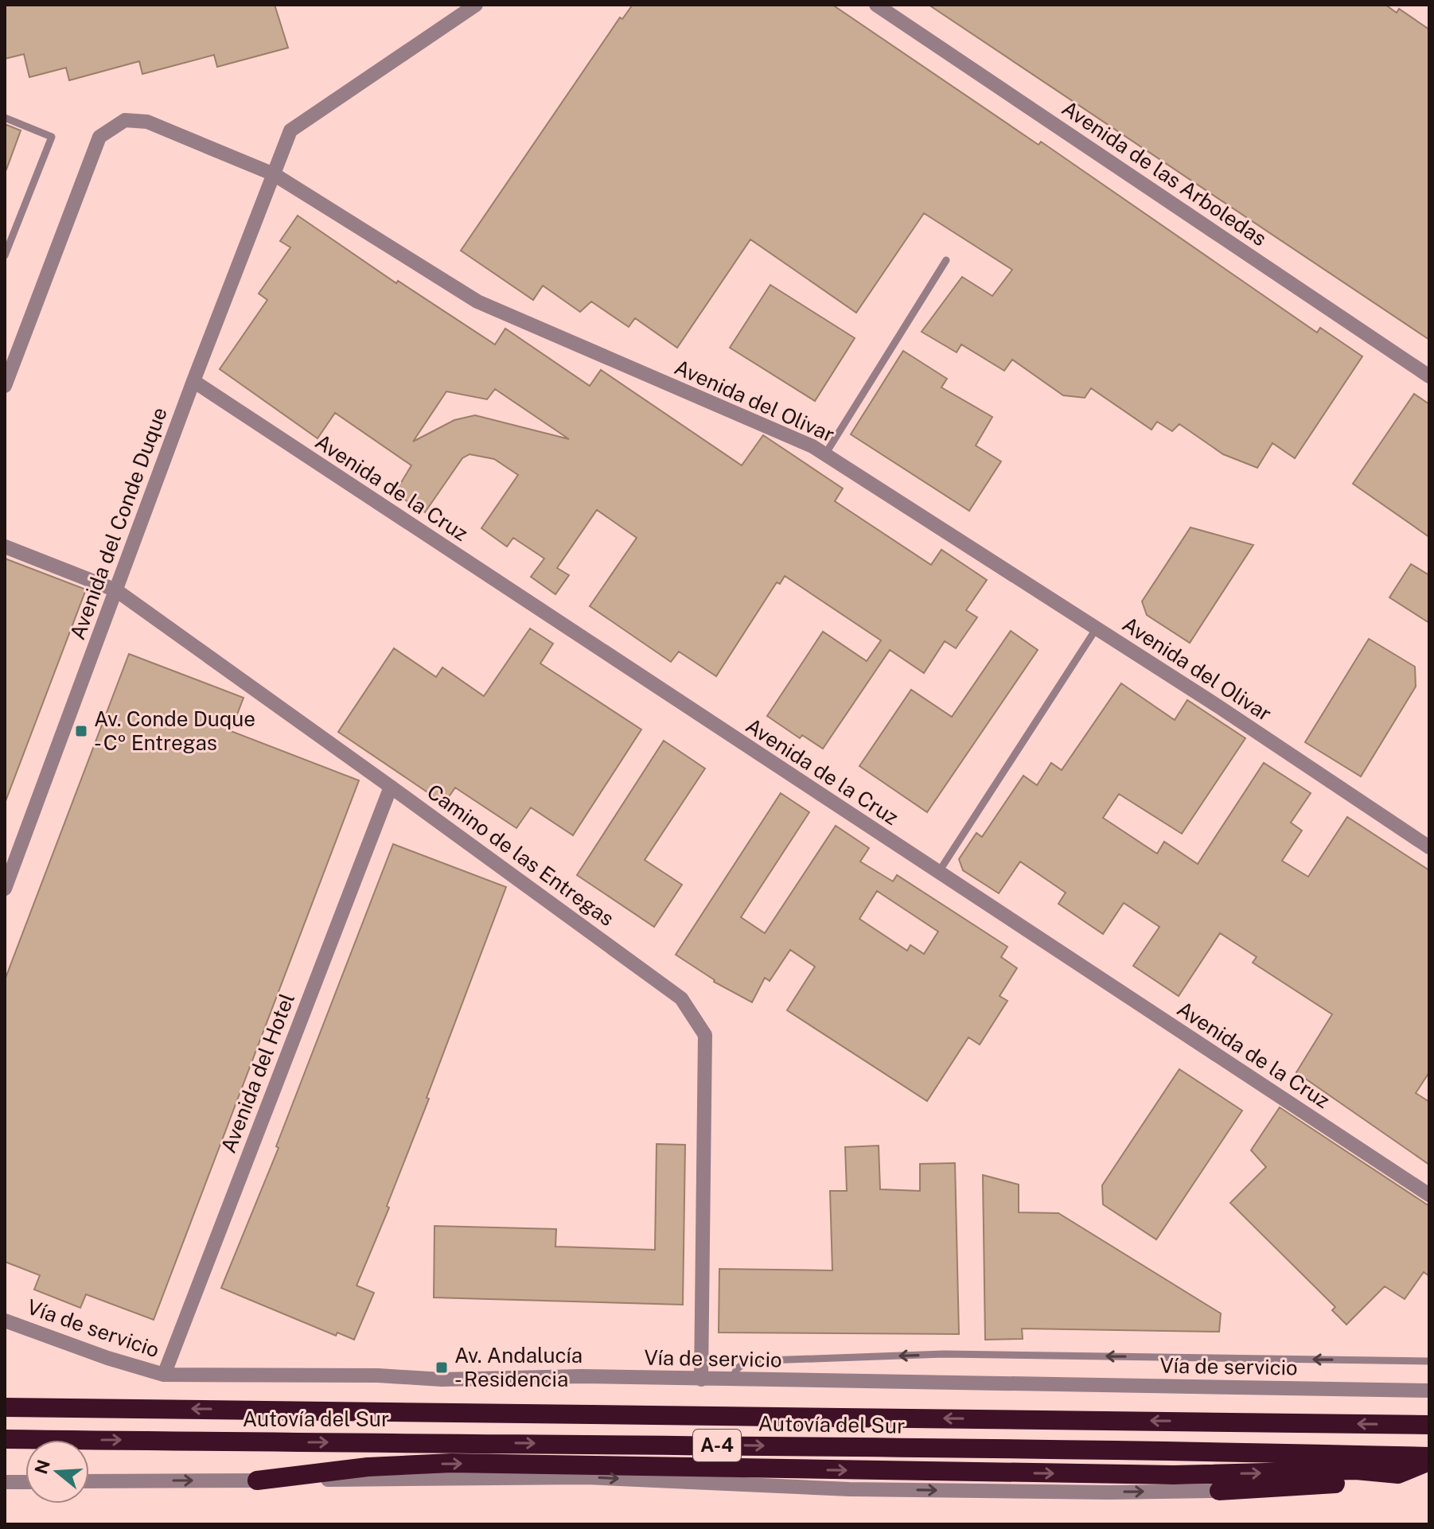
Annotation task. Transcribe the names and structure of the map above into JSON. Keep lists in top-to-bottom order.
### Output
{
  "streets": {
    "highway": ["Autovía del Sur", "A-4"],
    "street": [
      "Avenida de las Arboledas",
      "Avenida del Olivar",
      "Avenida de la Cruz",
      "Avenida del Conde Duque",
      "Camino de las Entregas",
      "Avenida del Hotel",
      "Vía de servicio"
    ]
  },
  "crossings": [
    ["Avenida del Olivar", "Avenida del Conde Duque"],
    ["Avenida de la Cruz", "Avenida del Conde Duque"],
    ["Avenida del Conde Duque", "Camino de las Entregas"],
    ["Camino de las Entregas", "Avenida del Hotel"],
    ["Camino de las Entregas", "Vía de servicio"],
    ["Avenida del Hotel", "Vía de servicio"]
  ],
  "places": {
    "transit": ["Av. Conde Duque - Cº Entregas", "Av. Andalucía - Residencia"]
  },
  "north": "left"
}
